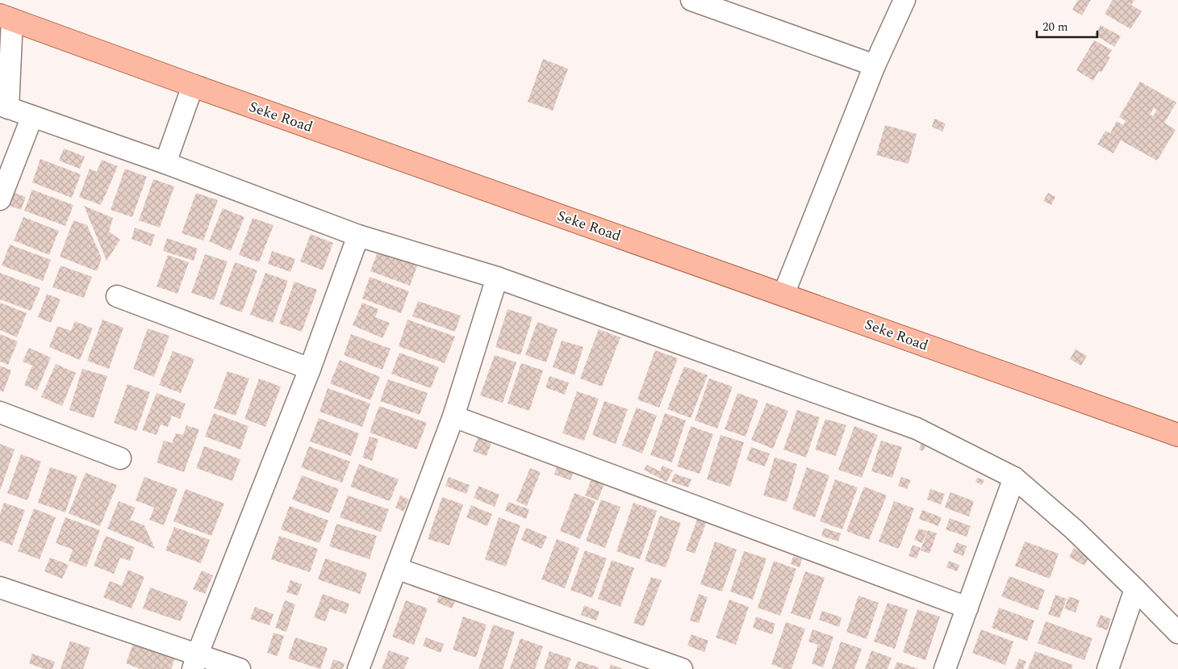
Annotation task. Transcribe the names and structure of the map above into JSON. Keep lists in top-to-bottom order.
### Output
{
  "streets": {
    "main road": ["Seke Road"]
  },
  "scale_bar": "20 m"
}
